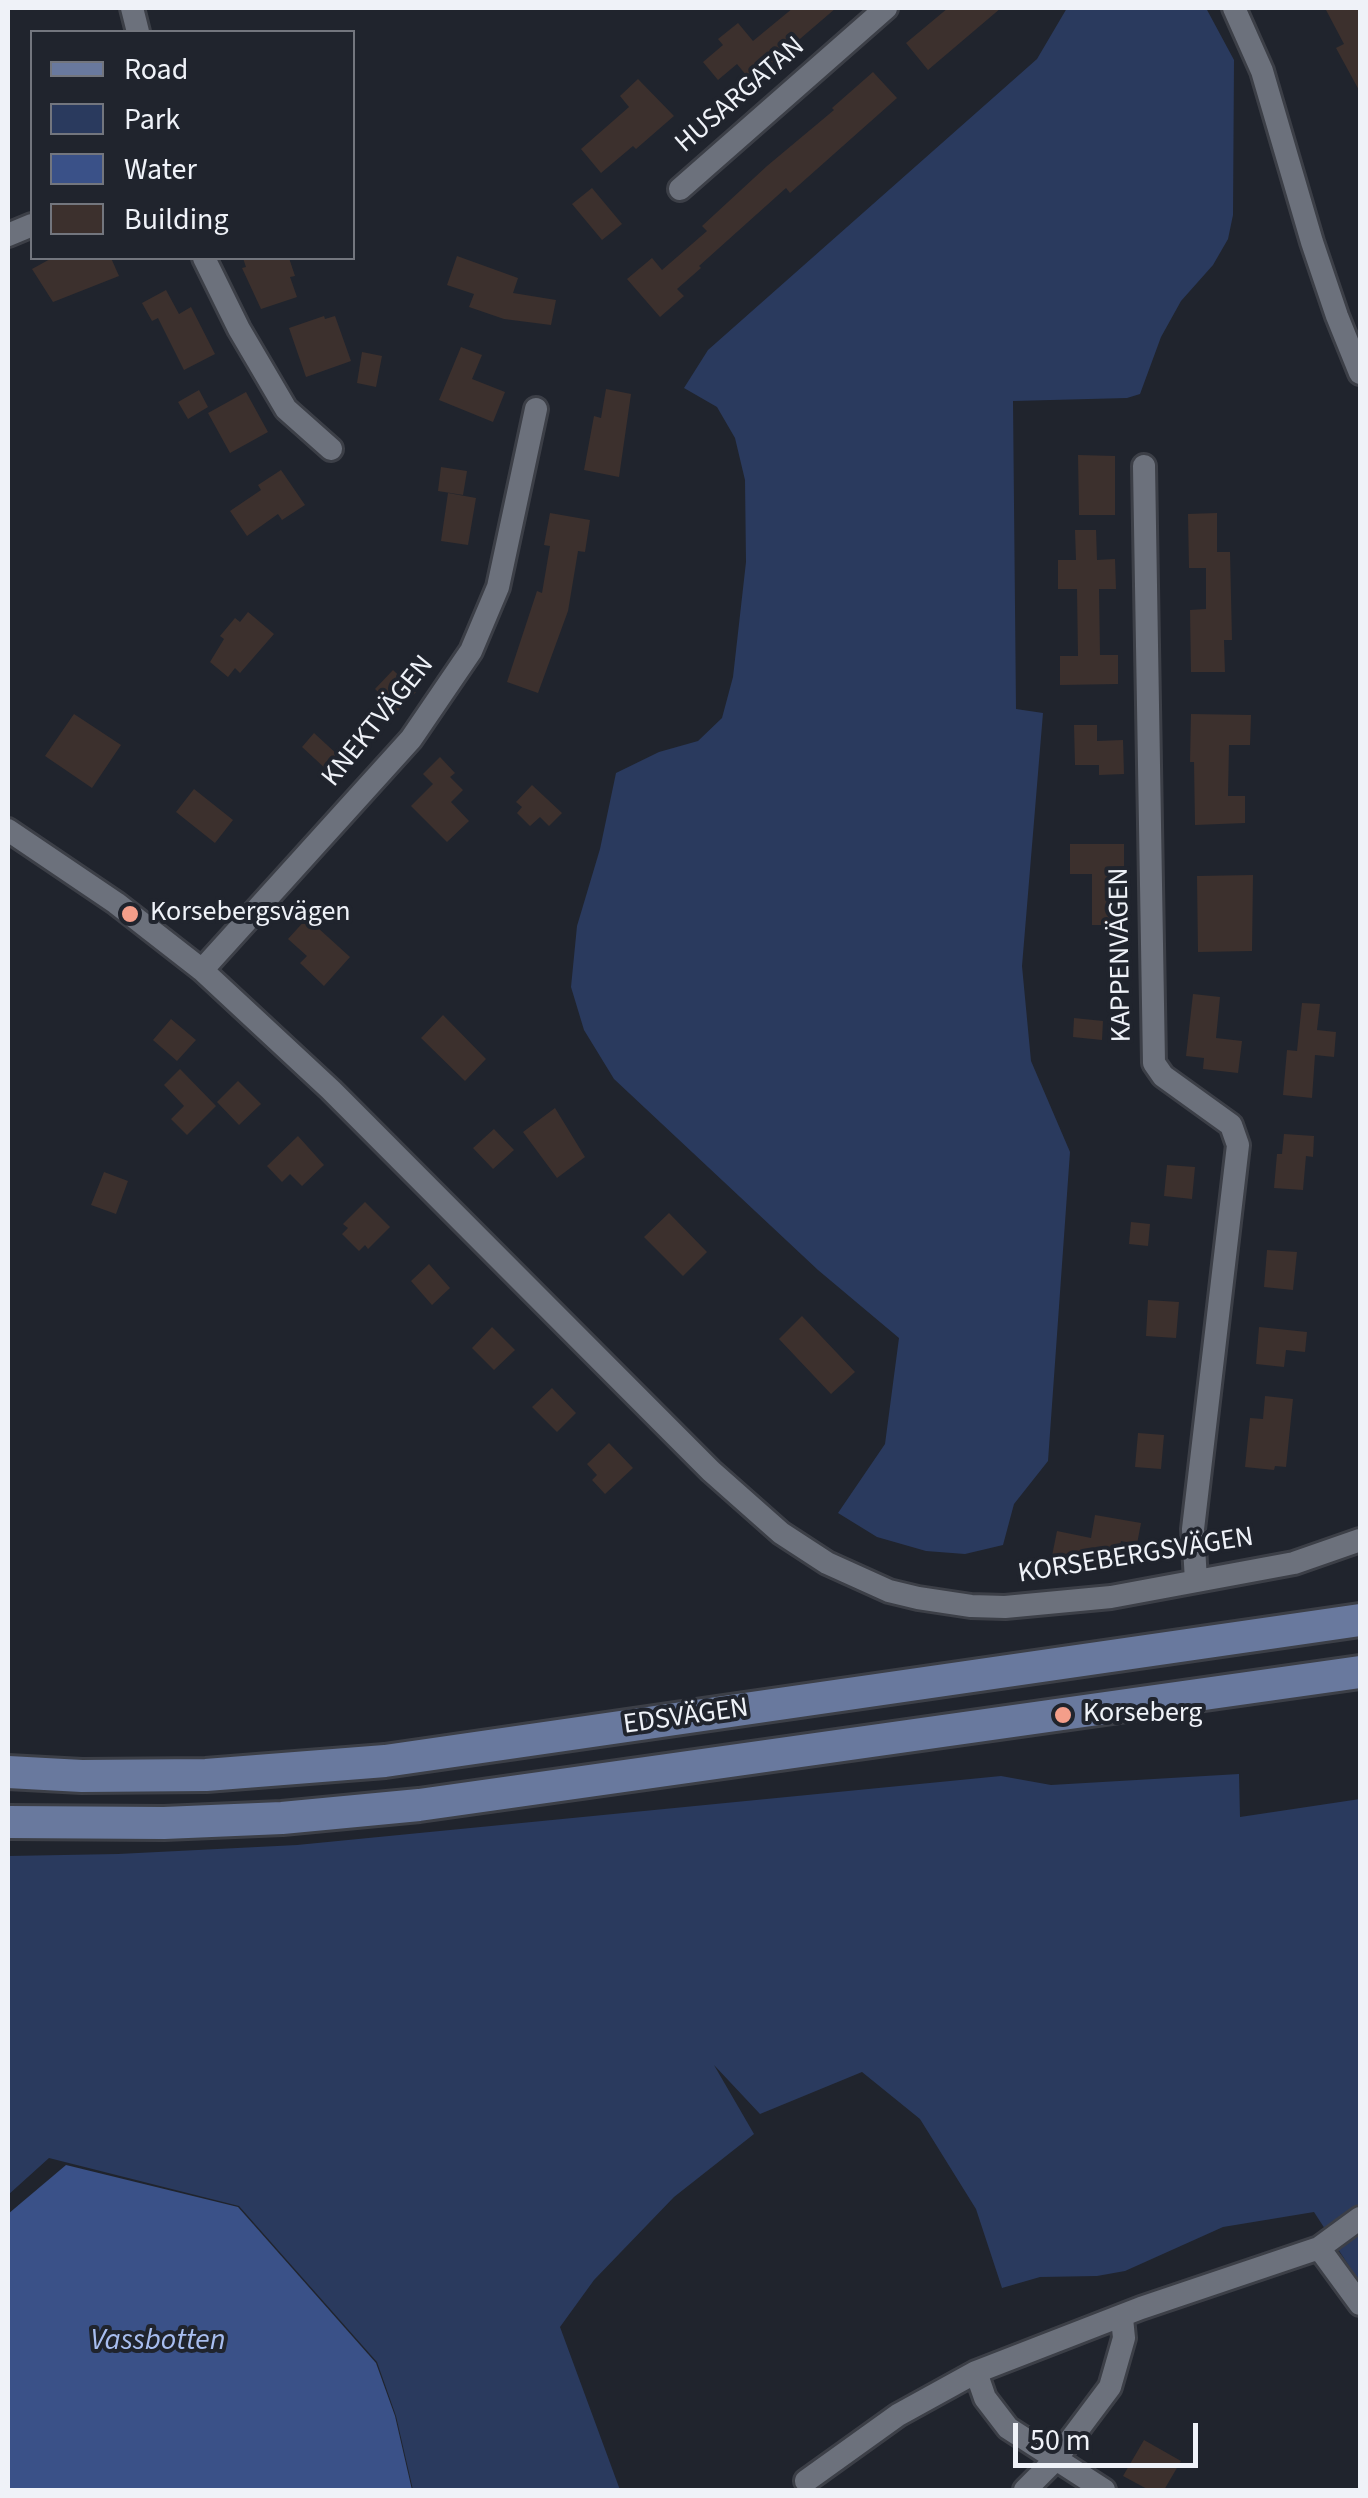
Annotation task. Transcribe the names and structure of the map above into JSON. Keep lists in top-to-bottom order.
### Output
{
  "streets": {
    "main road": ["EDSVÄGEN"],
    "street": [
      "HUSARGATAN",
      "KNEKTVÄGEN",
      "KAPPENVÄGEN",
      "KORSEBERGSVÄGEN"
    ]
  },
  "crossings": [
    ["KNEKTVÄGEN", "KORSEBERGSVÄGEN"],
    ["KAPPENVÄGEN", "KORSEBERGSVÄGEN"]
  ],
  "water": ["Vassbotten"],
  "places": ["Korsebergsvägen", "Korseberg"],
  "legend": [
    "Road",
    "Park",
    "Water",
    "Building"
  ],
  "scale_bar": "50 m"
}
